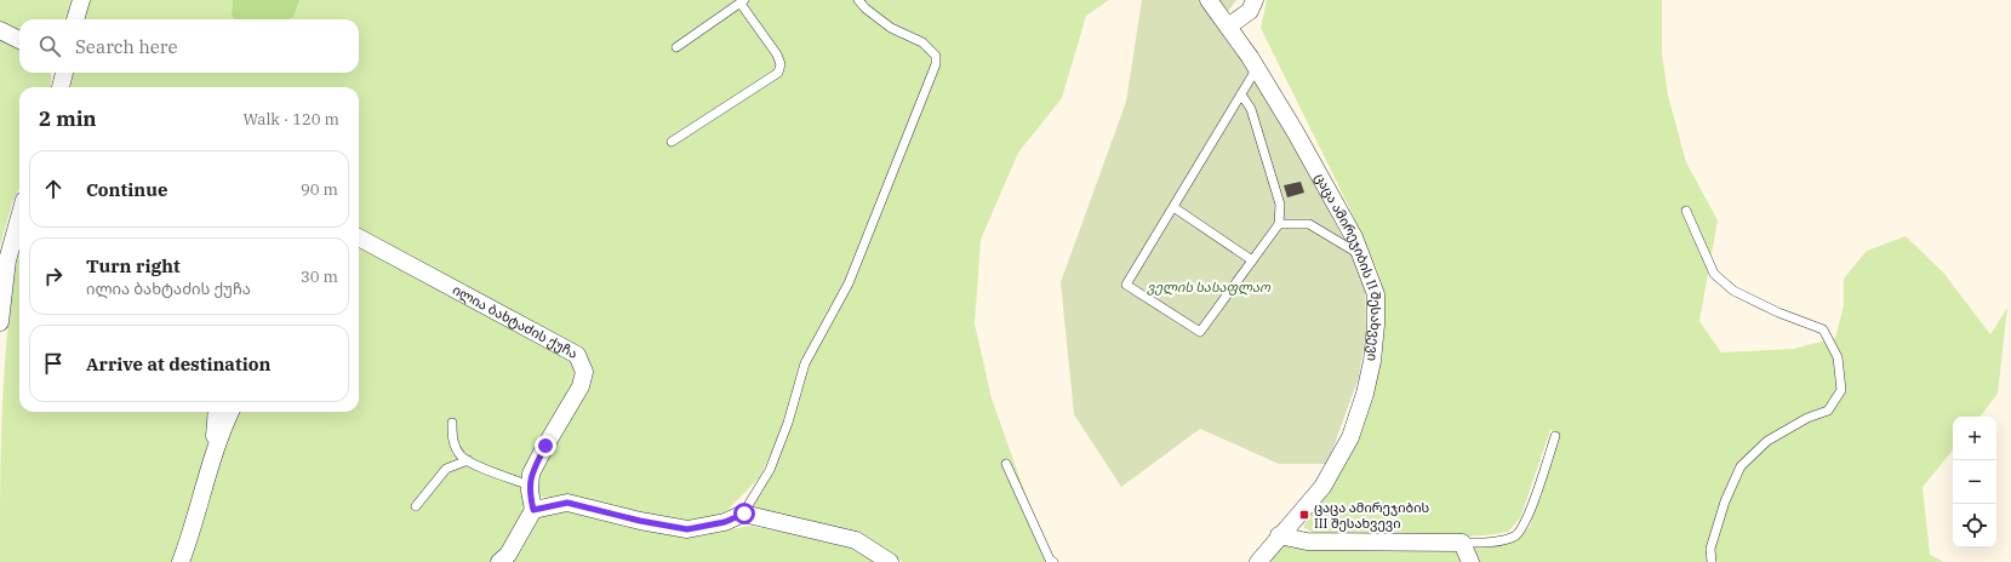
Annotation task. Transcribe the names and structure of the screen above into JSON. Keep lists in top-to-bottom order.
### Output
{
  "streets": {
    "street": ["ცაცა ამირეჯიბის II შესახვევი", "ილია ბახტაძის ქუჩა"]
  },
  "parks": ["ველის სასაფლაო"],
  "places": {
    "transit": ["ცაცა ამირეჯიბის III შესახვევი"]
  },
  "page": {
    "search": "Search here",
    "heading": ["2 min", "Walk · 120 m"],
    "list": [
      ["Continue", "90 m"],
      ["Turn right", "ილია ბახტაძის ქუჩა", "30 m"],
      "Arrive at destination"
    ],
    "map_buttons": ["+", "−"]
  }
}
